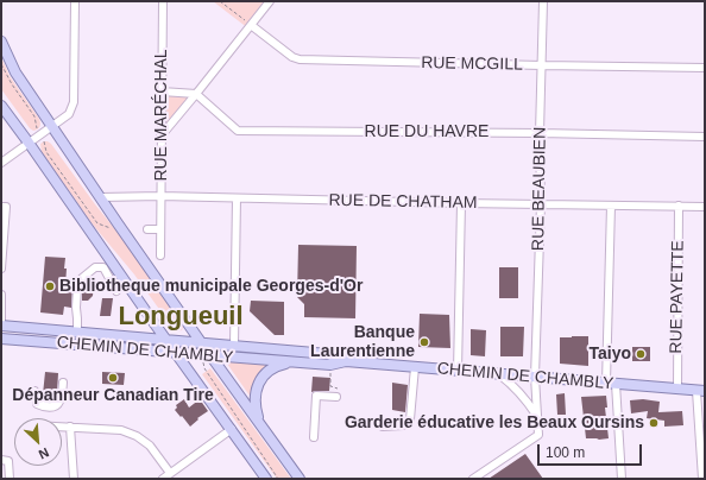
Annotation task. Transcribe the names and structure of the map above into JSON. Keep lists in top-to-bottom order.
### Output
{
  "streets": {
    "main road": ["CHEMIN DE CHAMBLY"],
    "street": [
      "RUE MCGILL",
      "RUE MARÉCHAL",
      "RUE DU HAVRE",
      "RUE BEAUBIEN",
      "RUE DE CHATHAM",
      "RUE PAYETTE"
    ]
  },
  "crossings": [
    ["RUE MCGILL", "RUE BEAUBIEN"],
    ["RUE MARÉCHAL", "RUE DE CHATHAM"],
    ["RUE DU HAVRE", "RUE BEAUBIEN"],
    ["RUE BEAUBIEN", "RUE DE CHATHAM"],
    ["RUE BEAUBIEN", "CHEMIN DE CHAMBLY"],
    ["RUE DE CHATHAM", "RUE PAYETTE"],
    ["RUE PAYETTE", "CHEMIN DE CHAMBLY"]
  ],
  "districts": ["Longueuil"],
  "places": [
    "Bibliotheque municipale Georges-d'Or",
    "Banque Laurentienne",
    "Taiyo",
    "Dépanneur Canadian Tire",
    "Garderie éducative les Beaux Oursins"
  ],
  "scale_bar": "100 m",
  "north": "bottom right"
}
